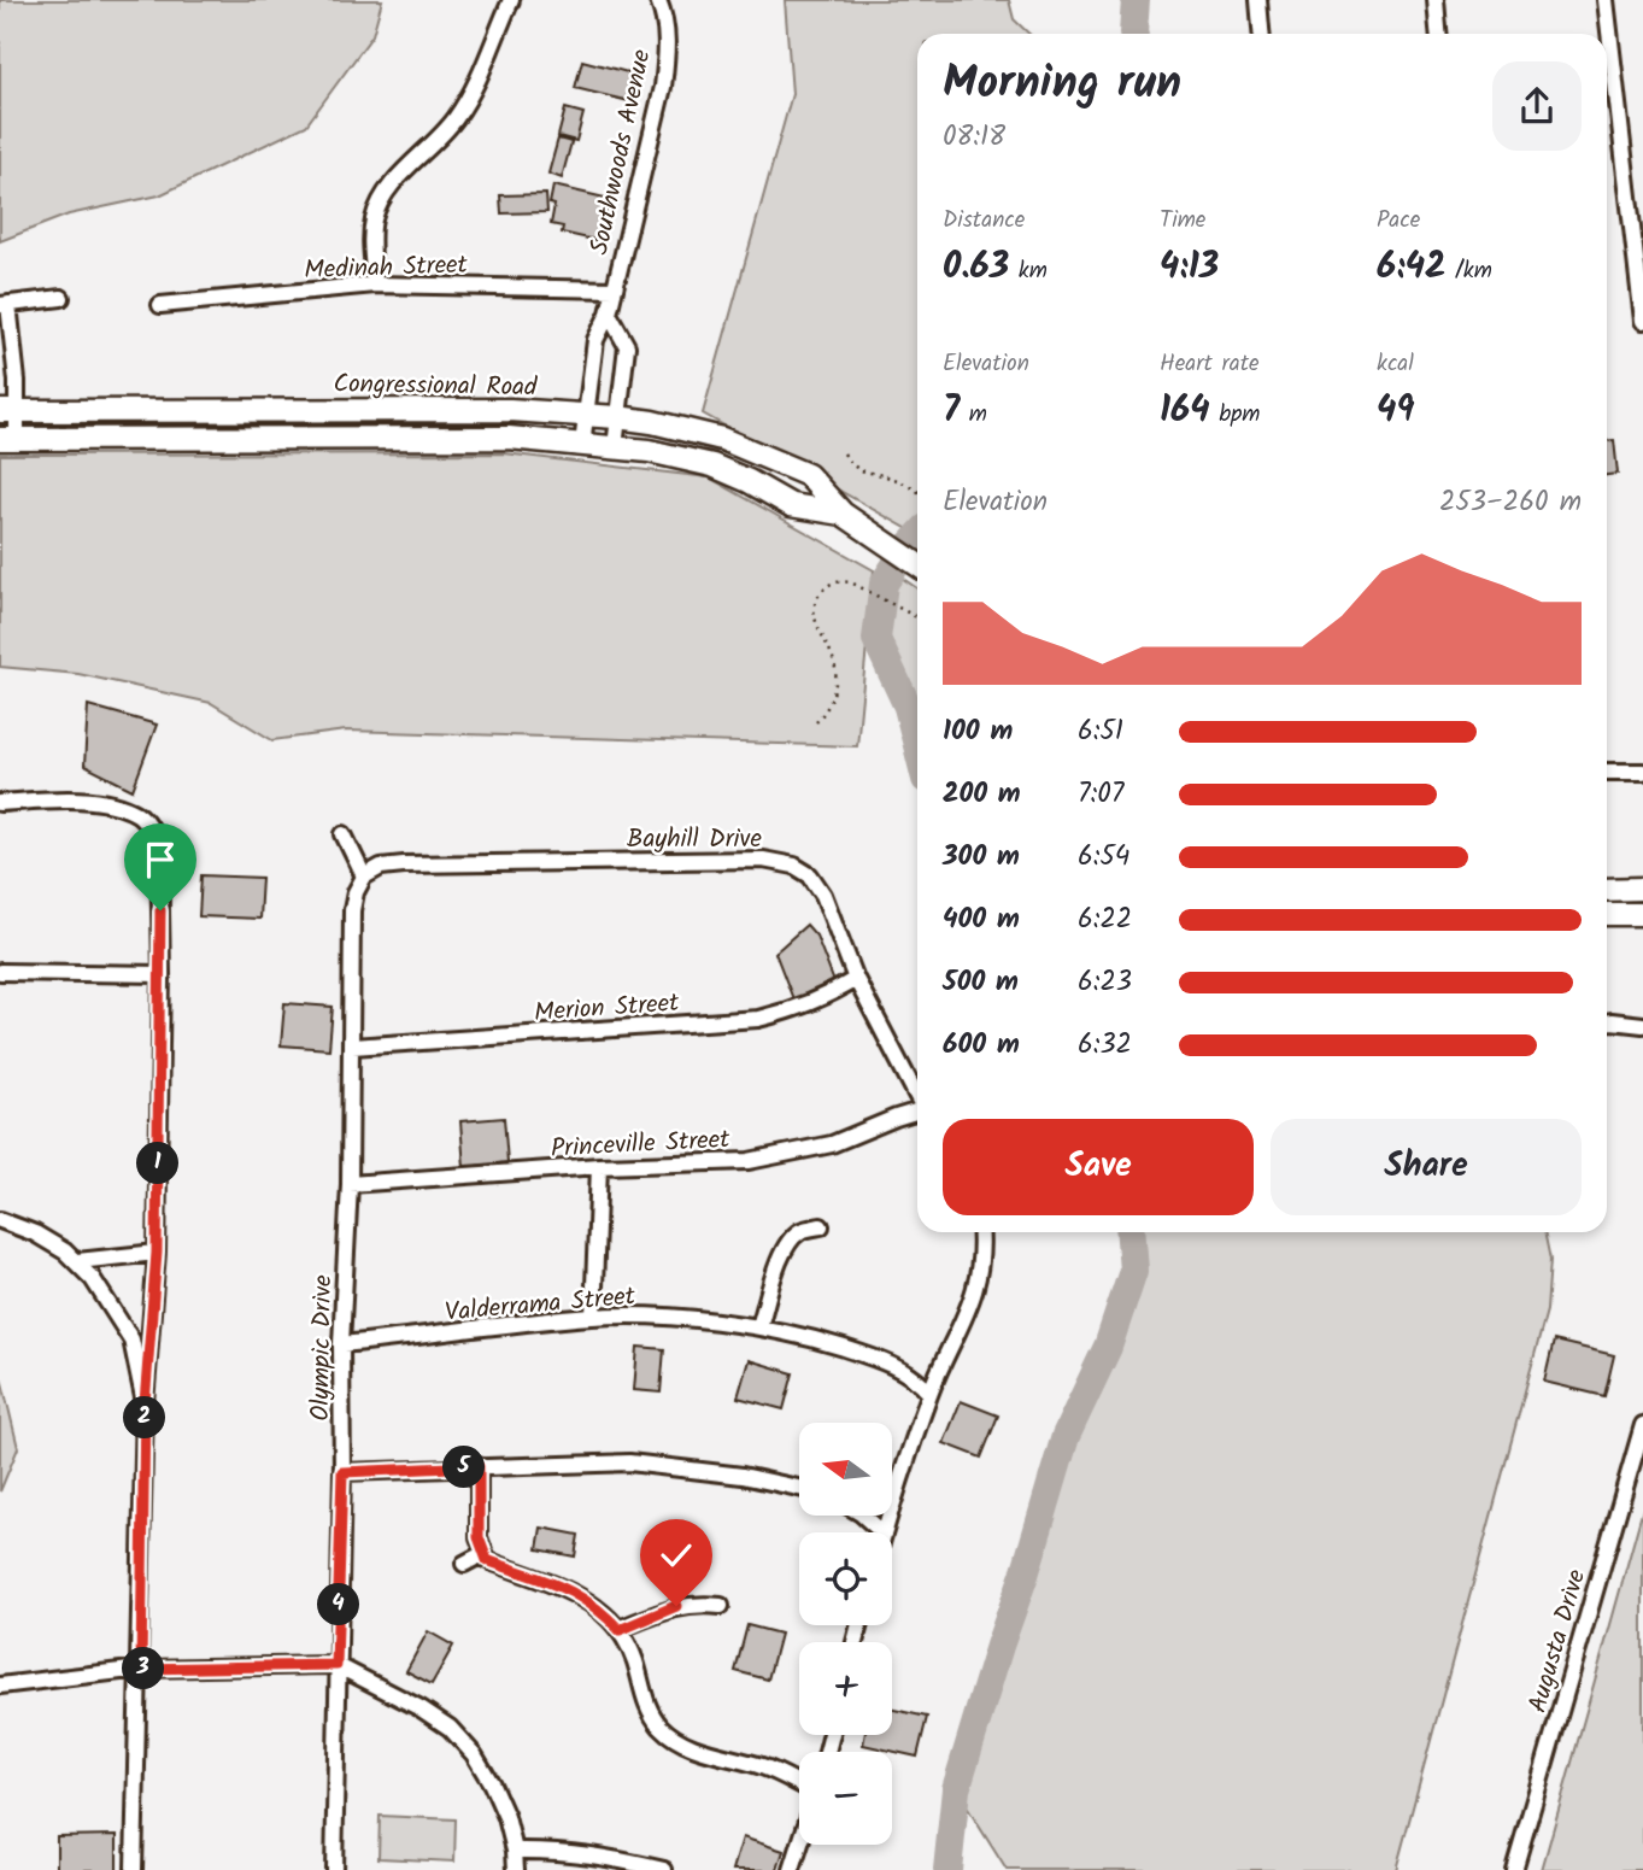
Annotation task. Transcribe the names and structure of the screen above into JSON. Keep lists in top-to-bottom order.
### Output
{
  "streets": {
    "main road": ["Congressional Road"],
    "street": [
      "Southwoods Avenue",
      "Medinah Street",
      "Bayhill Drive",
      "Merion Street",
      "Princeville Street",
      "Valderrama Street",
      "Olympic Drive",
      "Augusta Drive"
    ]
  },
  "crossings": [
    ["Southwoods Avenue", "Medinah Street"],
    ["Southwoods Avenue", "Congressional Road"],
    ["Bayhill Drive", "Merion Street"],
    ["Bayhill Drive", "Olympic Drive"],
    ["Merion Street", "Olympic Drive"],
    ["Princeville Street", "Olympic Drive"],
    ["Valderrama Street", "Olympic Drive"]
  ],
  "north": "left",
  "page": {
    "heading": ["Morning run", "08:18"],
    "stats": [
      ["Distance", "0.63 km"],
      ["Time", "4:13"],
      ["Pace", "6:42 /km"],
      ["Elevation", "7 m"],
      ["Heart rate", "164 bpm"],
      ["kcal", "49"]
    ],
    "chart": ["Elevation", "253–260 m"],
    "list": [
      {
        "name": "100 m",
        "note": "6:51"
      },
      {
        "name": "200 m",
        "note": "7:07"
      },
      {
        "name": "300 m",
        "note": "6:54"
      },
      {
        "name": "400 m",
        "note": "6:22"
      },
      {
        "name": "500 m",
        "note": "6:23"
      },
      {
        "name": "600 m",
        "note": "6:32"
      }
    ],
    "buttons": ["Save", "Share"],
    "pins": [
      "1",
      "2",
      "5",
      "4",
      "3"
    ],
    "map_buttons": ["+", "−"]
  }
}
